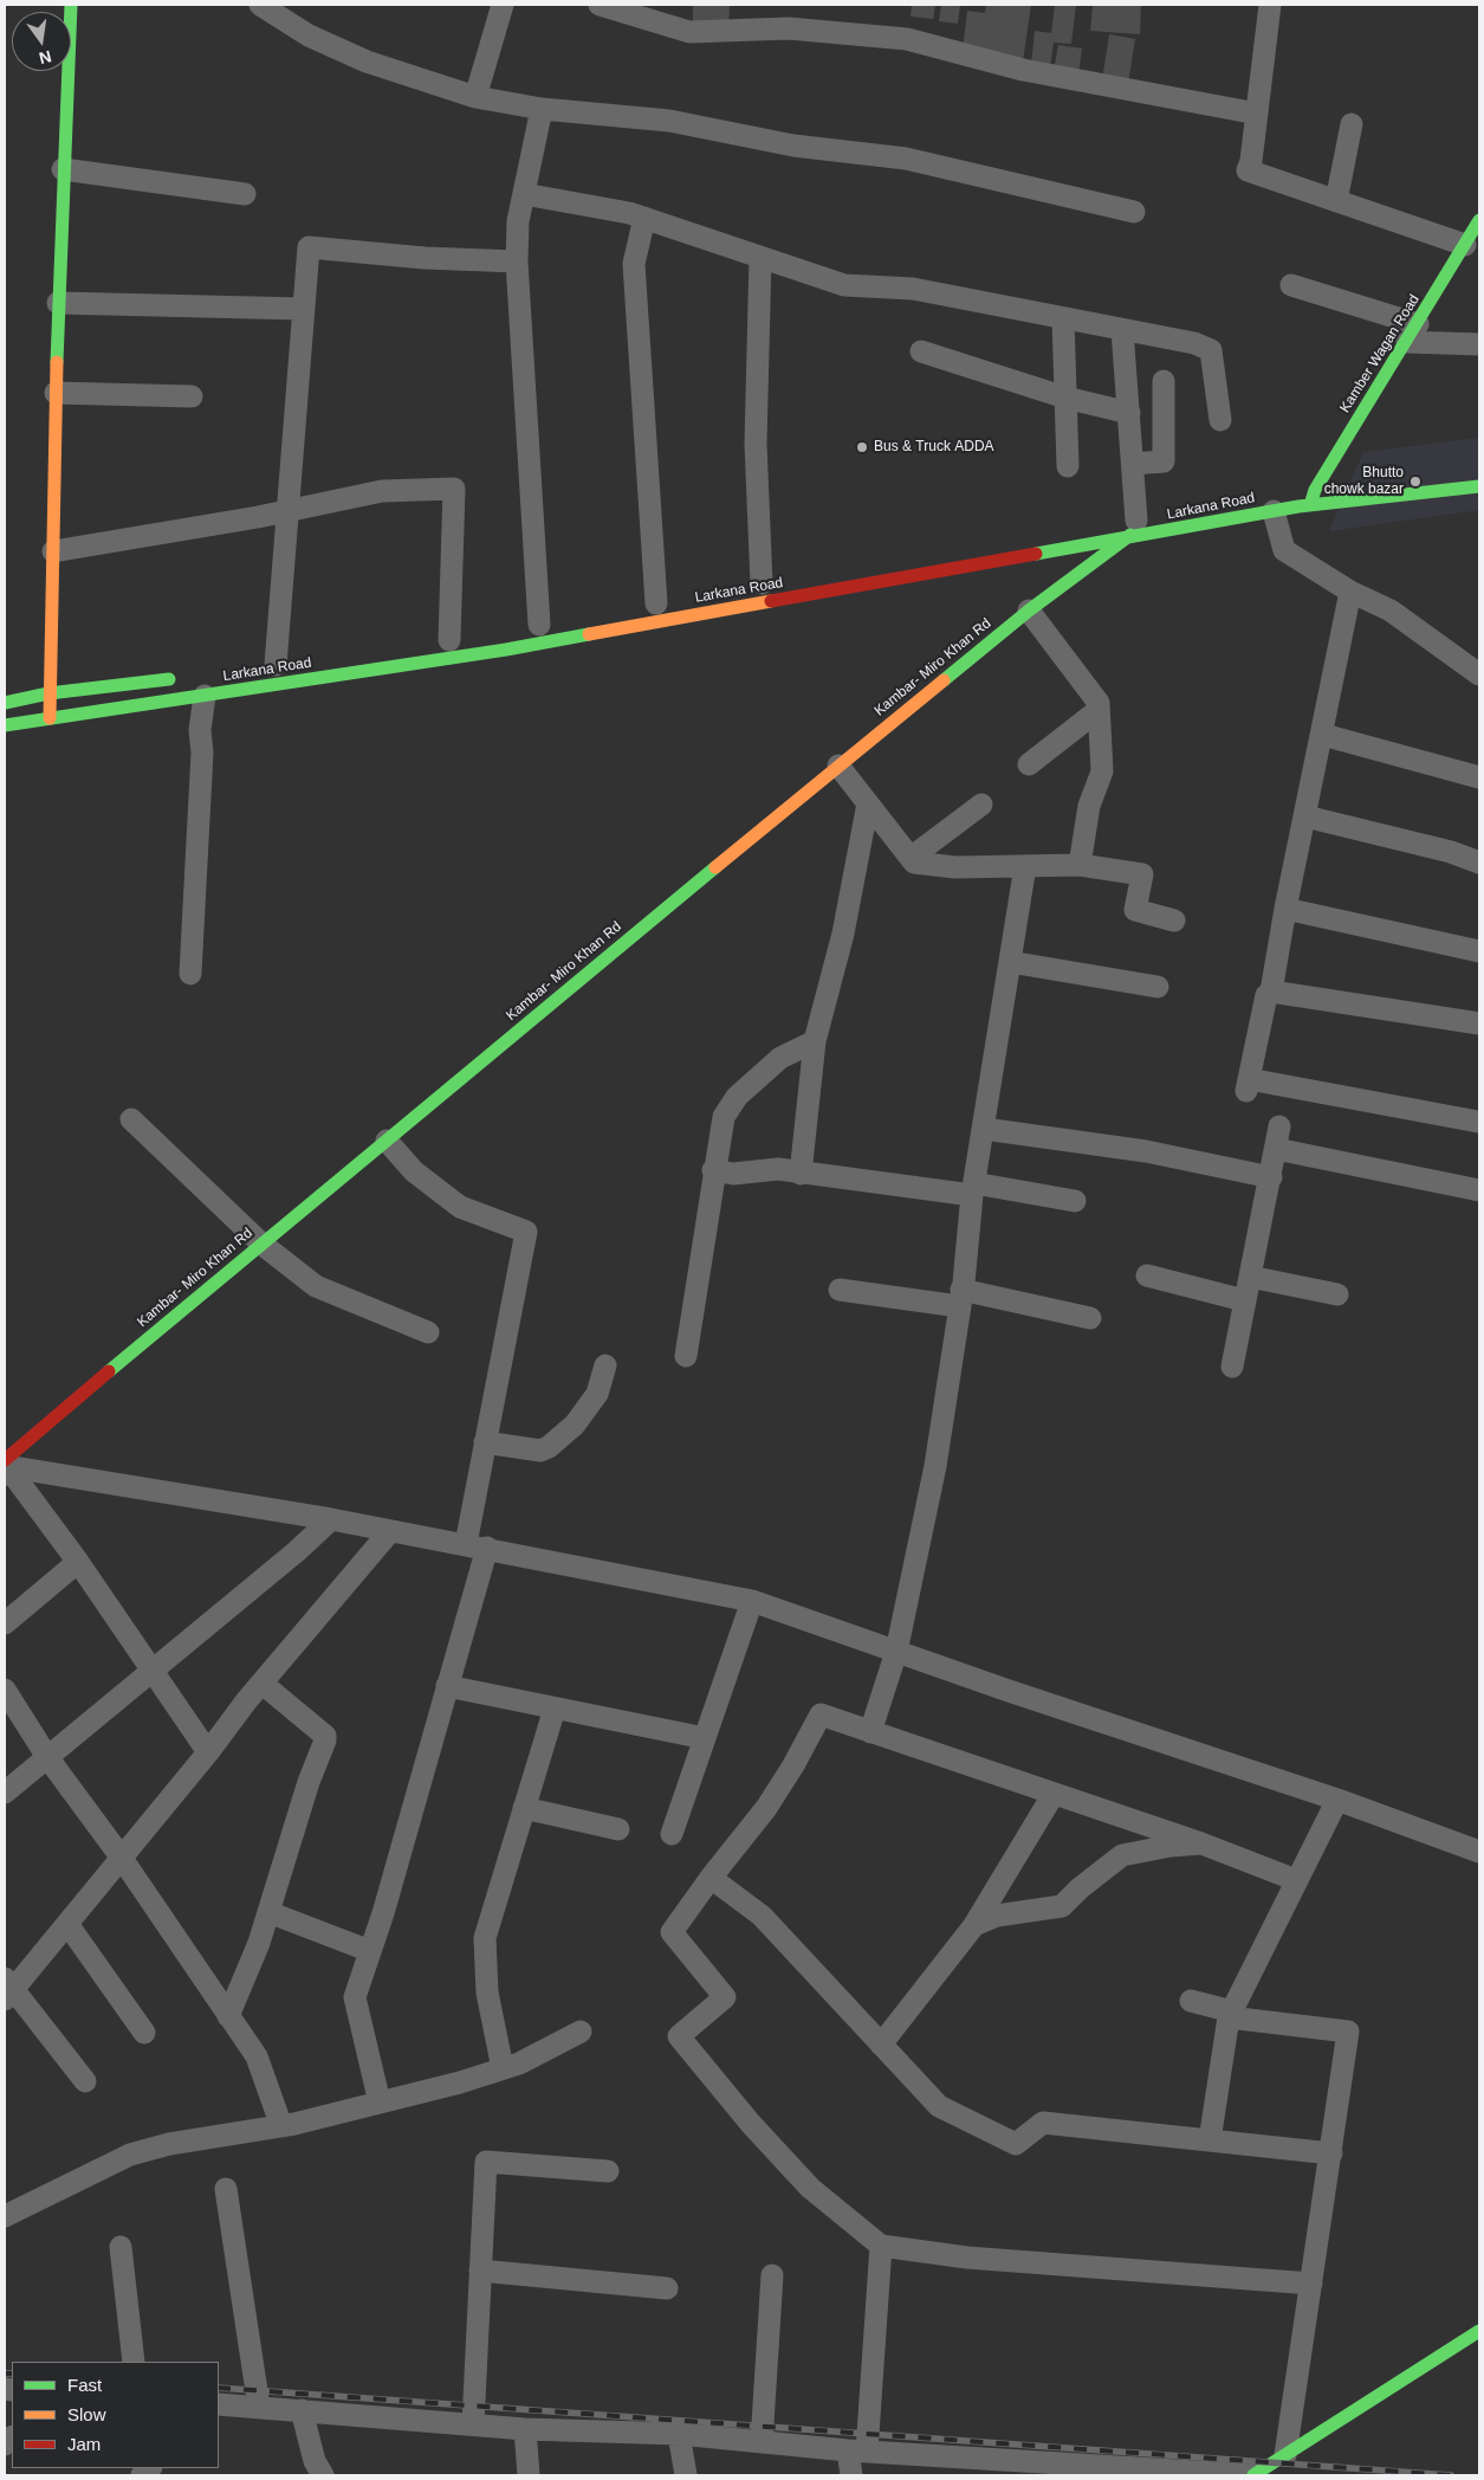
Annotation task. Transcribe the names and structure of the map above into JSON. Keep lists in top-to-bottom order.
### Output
{
  "streets": {
    "main road": ["Kamber Wagan Road", "Larkana Road", "Kambar- Miro Khan Rd"]
  },
  "crossings": [
    ["Kamber Wagan Road", "Larkana Road"],
    ["Larkana Road", "Kambar- Miro Khan Rd"]
  ],
  "places": ["Bus & Truck ADDA", "Bhutto chowk bazar"],
  "legend": ["Fast", "Slow", "Jam"],
  "north": "bottom"
}
